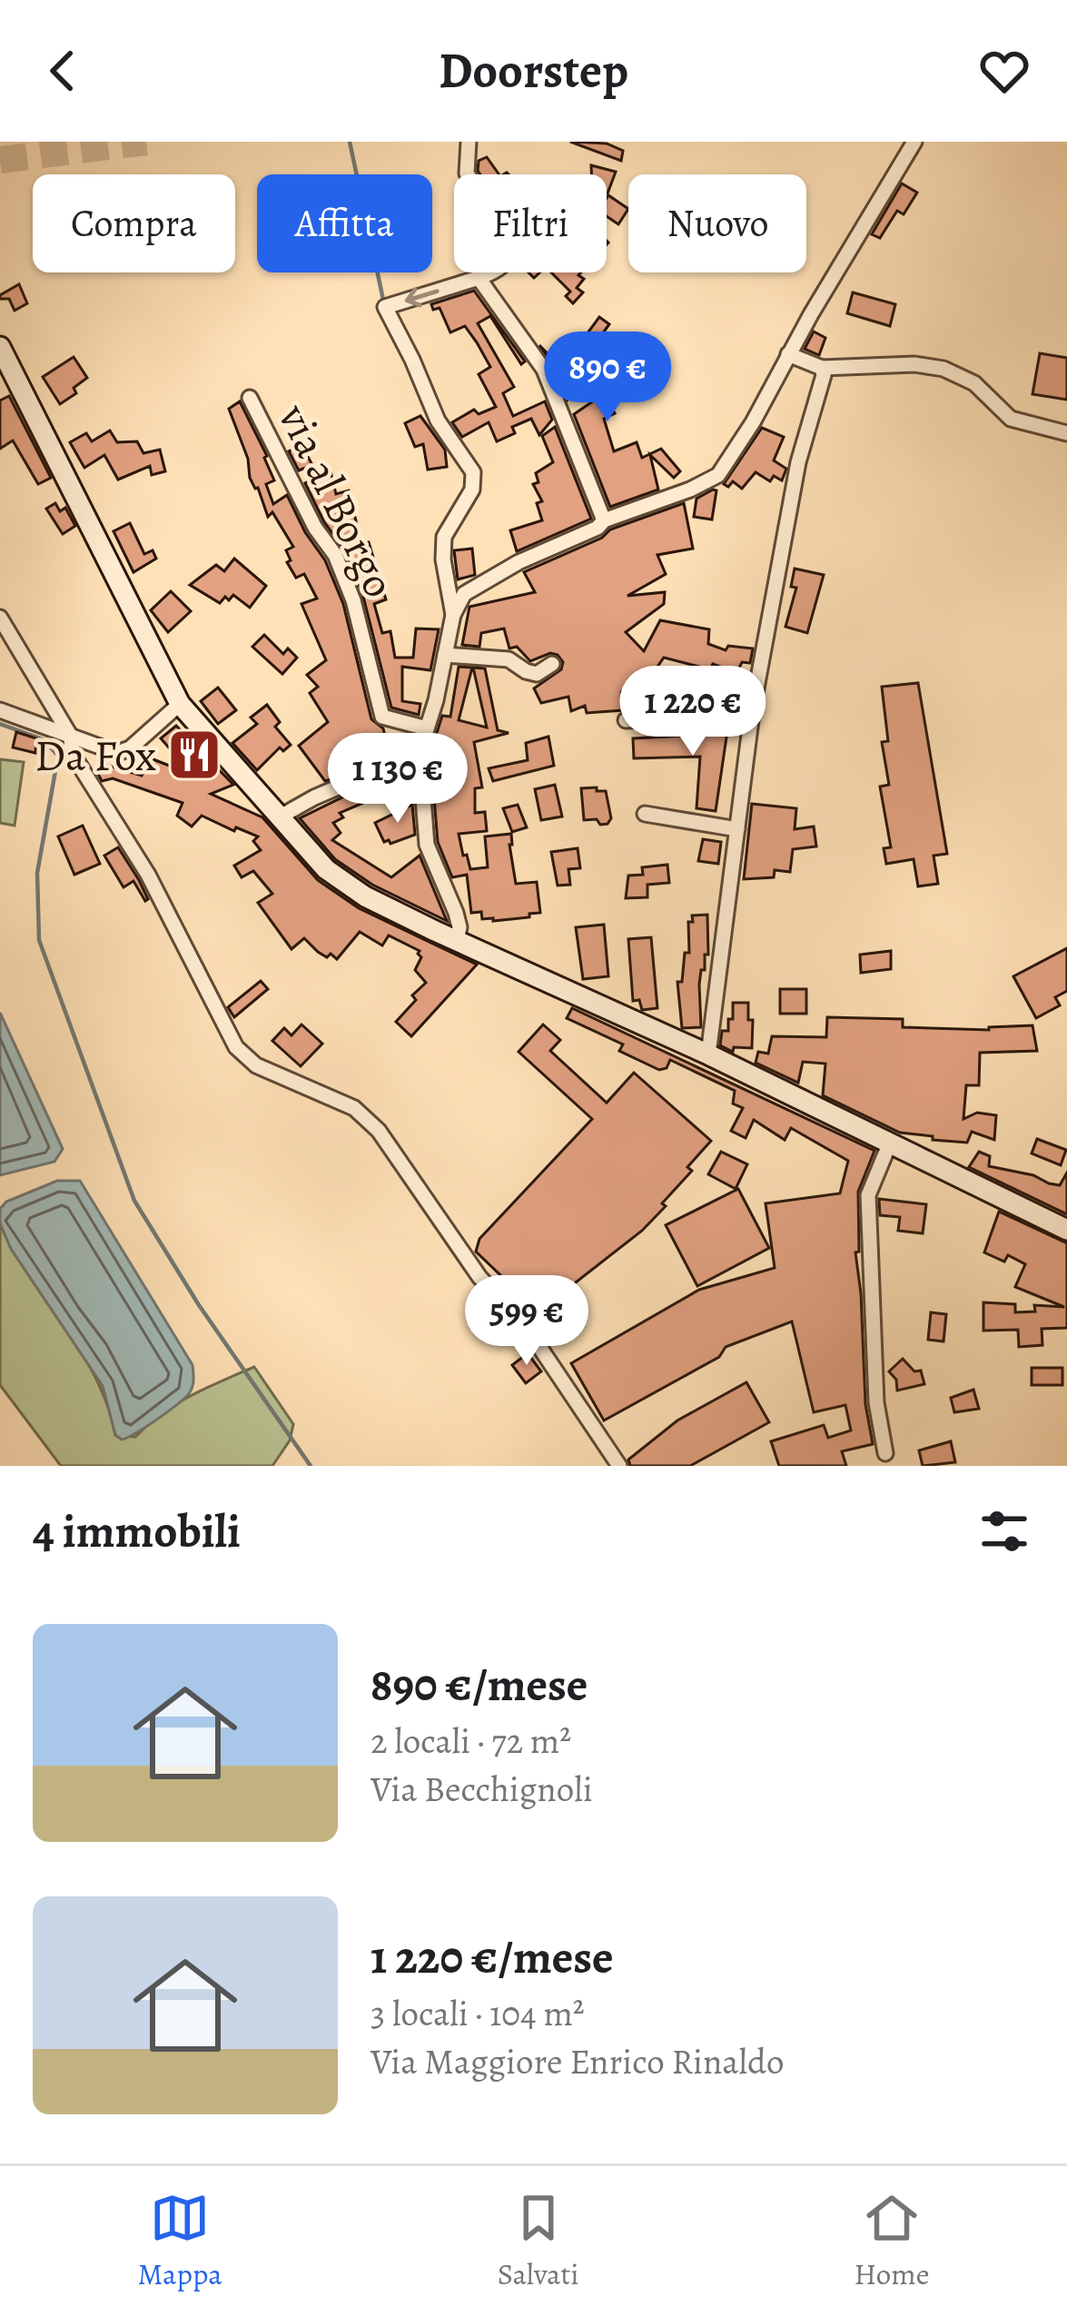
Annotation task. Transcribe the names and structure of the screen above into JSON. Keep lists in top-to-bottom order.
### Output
{
  "streets": {
    "street": ["via al Borgo"]
  },
  "places": {
    "restaurant": ["Da Fox"]
  },
  "page": {
    "header": "Doorstep",
    "chip": [
      "Compra",
      "Affitta",
      "Filtri",
      "Nuovo"
    ],
    "price": [
      "890 €",
      "1 220 €",
      "1 130 €",
      "599 €"
    ],
    "heading": "4 immobili",
    "list": [
      {
        "name": "890 €/mese",
        "note": "2 locali · 72 m² · Via Becchignoli"
      },
      {
        "name": "1 220 €/mese",
        "note": "3 locali · 104 m² · Via Maggiore Enrico Rinaldo"
      }
    ],
    "tabs": ["Mappa", "Salvati", "Home"]
  }
}
